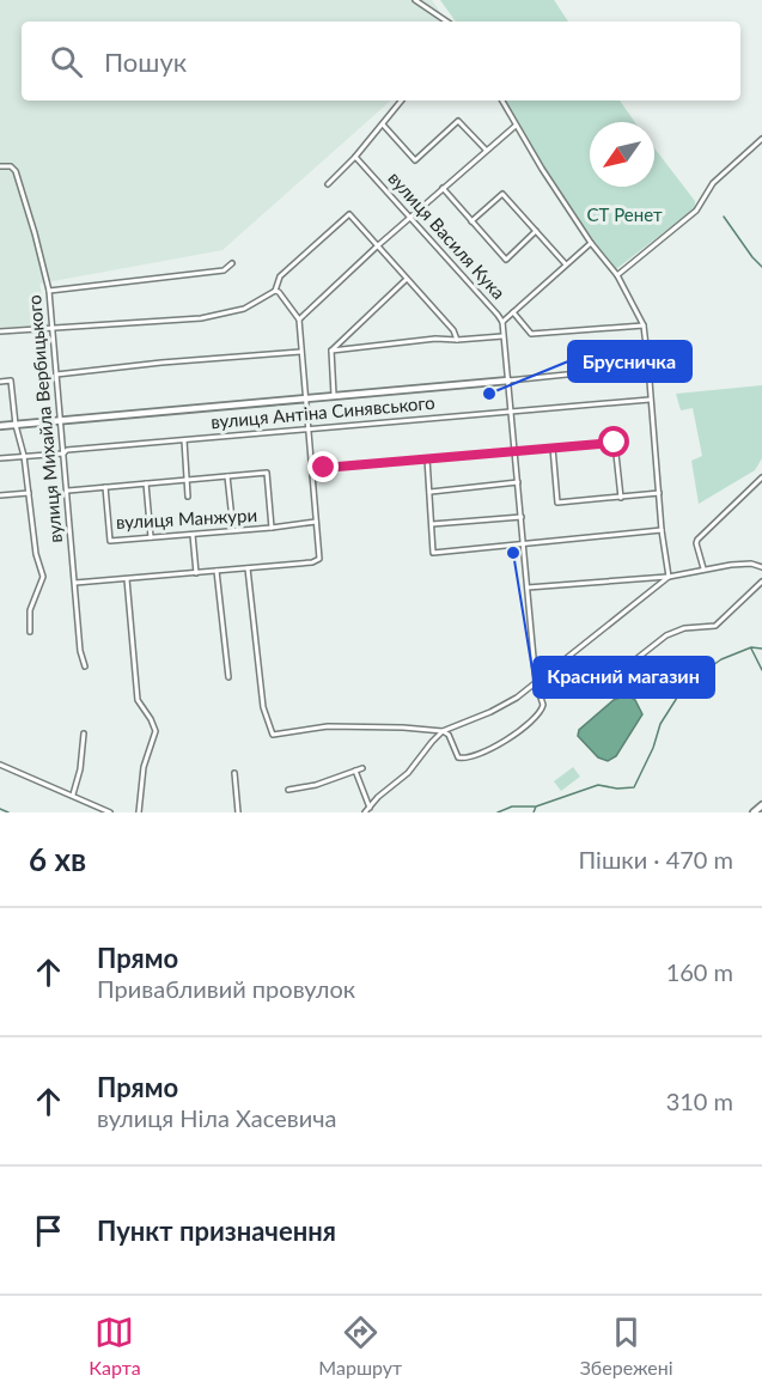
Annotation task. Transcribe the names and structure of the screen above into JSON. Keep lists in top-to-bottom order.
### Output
{
  "streets": {
    "street": [
      "вулиця Василя Кука",
      "вулиця Антіна Синявського",
      "вулиця Михайла Вербицького",
      "вулиця Манжури"
    ]
  },
  "crossings": [
    ["вулиця Василя Кука", "вулиця Антіна Синявського"],
    ["вулиця Антіна Синявського", "вулиця Михайла Вербицького"]
  ],
  "parks": ["СТ Ренет"],
  "places": ["Брусничка", "Красний магазин"],
  "north": "bottom left",
  "page": {
    "search": "Пошук",
    "heading": ["6 хв", "Пішки · 470 m"],
    "list": [
      ["Прямо", "Привабливий провулок", "160 m"],
      ["Прямо", "вулиця Ніла Хасевича", "310 m"],
      "Пункт призначення"
    ],
    "nav": ["Карта", "Маршрут", "Збережені"]
  }
}
